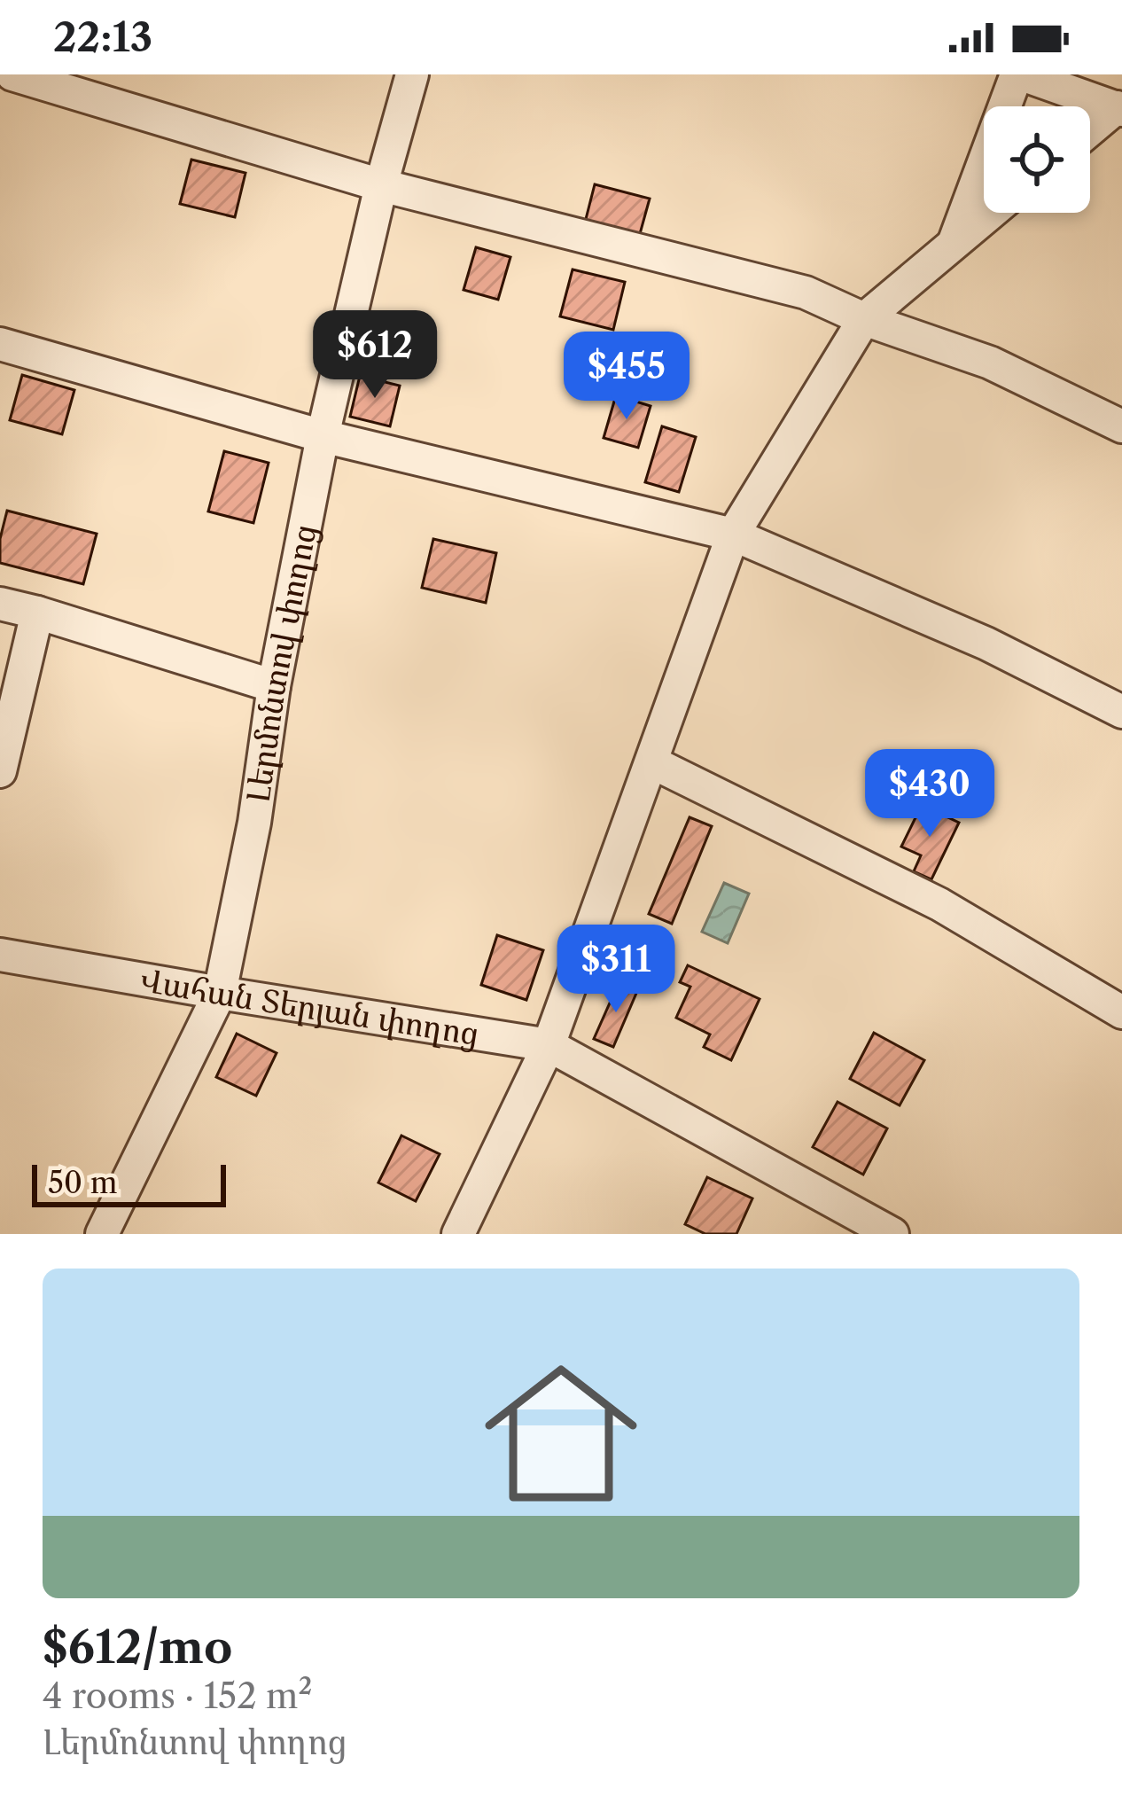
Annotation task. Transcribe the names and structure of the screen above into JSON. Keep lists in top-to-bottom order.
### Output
{
  "streets": {
    "street": ["Լերմոնտով փողոց", "Վահան Տերյան փողոց"]
  },
  "crossings": [
    ["Լերմոնտով փողոց", "Վահան Տերյան փողոց"]
  ],
  "scale_bar": "50 m",
  "page": {
    "status": "22:13",
    "price": [
      "$612",
      "$455",
      "$430",
      "$311"
    ],
    "scale": "50 m",
    "list": [
      {
        "name": "$612/mo",
        "note": "4 rooms · 152 m² · Լերմոնտով փողոց"
      }
    ]
  }
}
